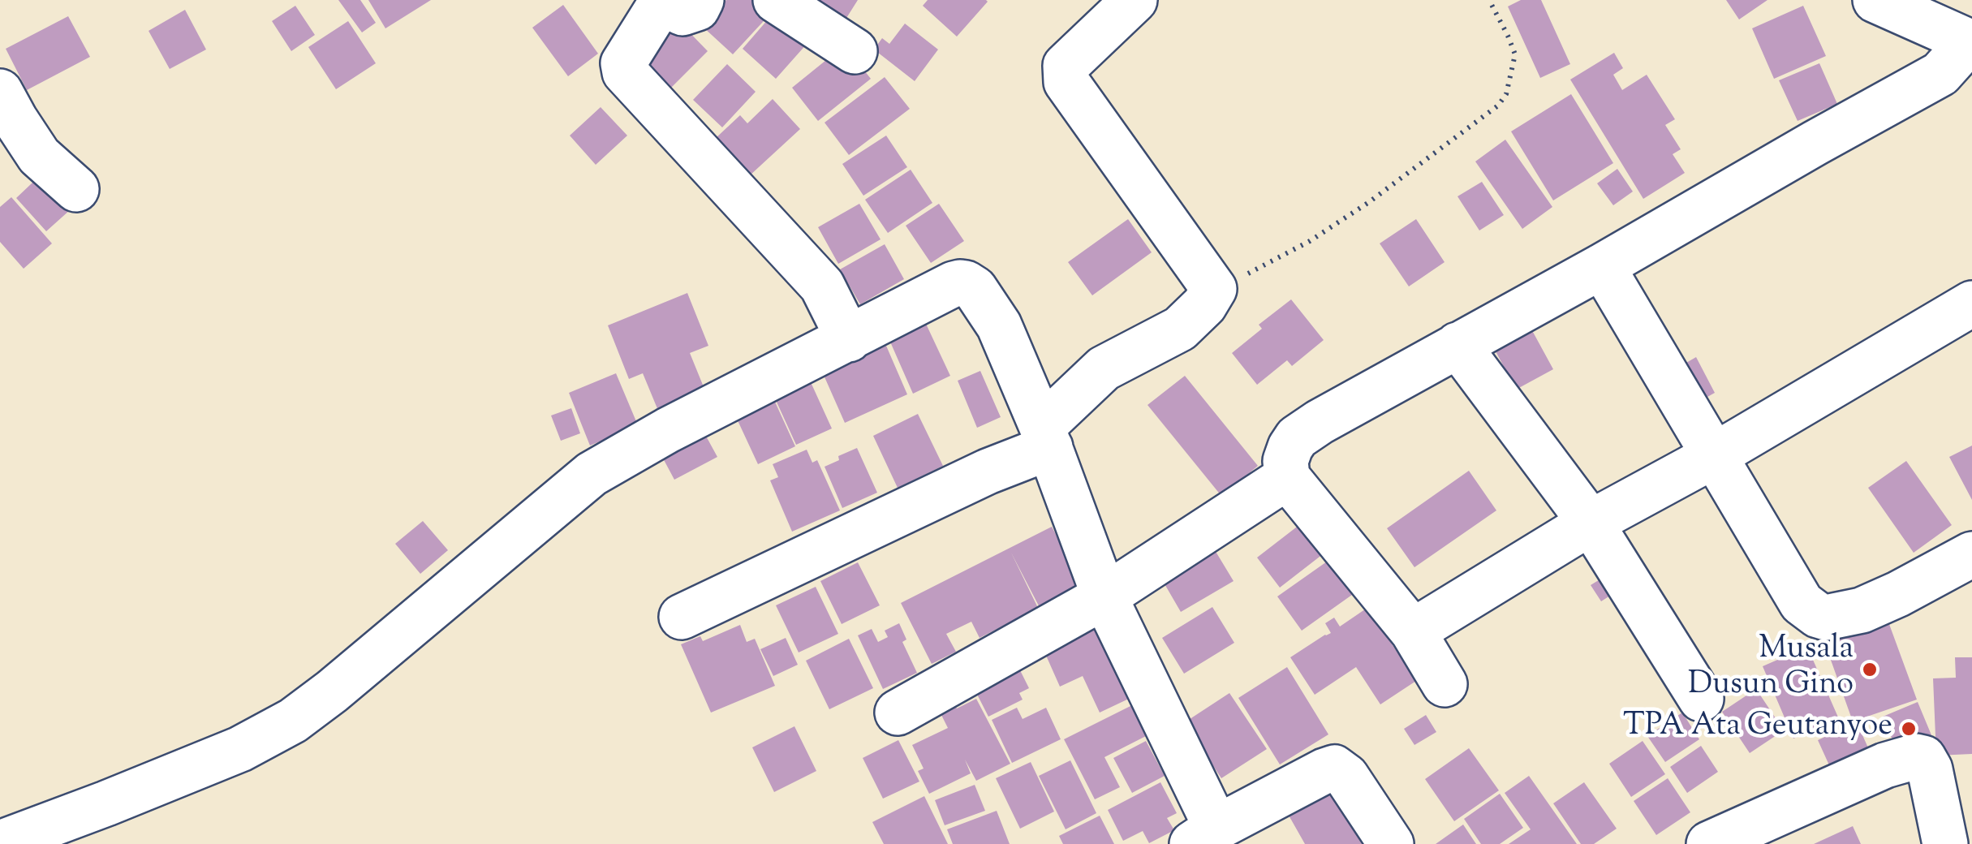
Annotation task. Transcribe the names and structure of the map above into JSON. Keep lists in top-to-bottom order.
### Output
{
  "places": ["Musala Dusun Gino", "TPA Ata Geutanyoe"]
}
